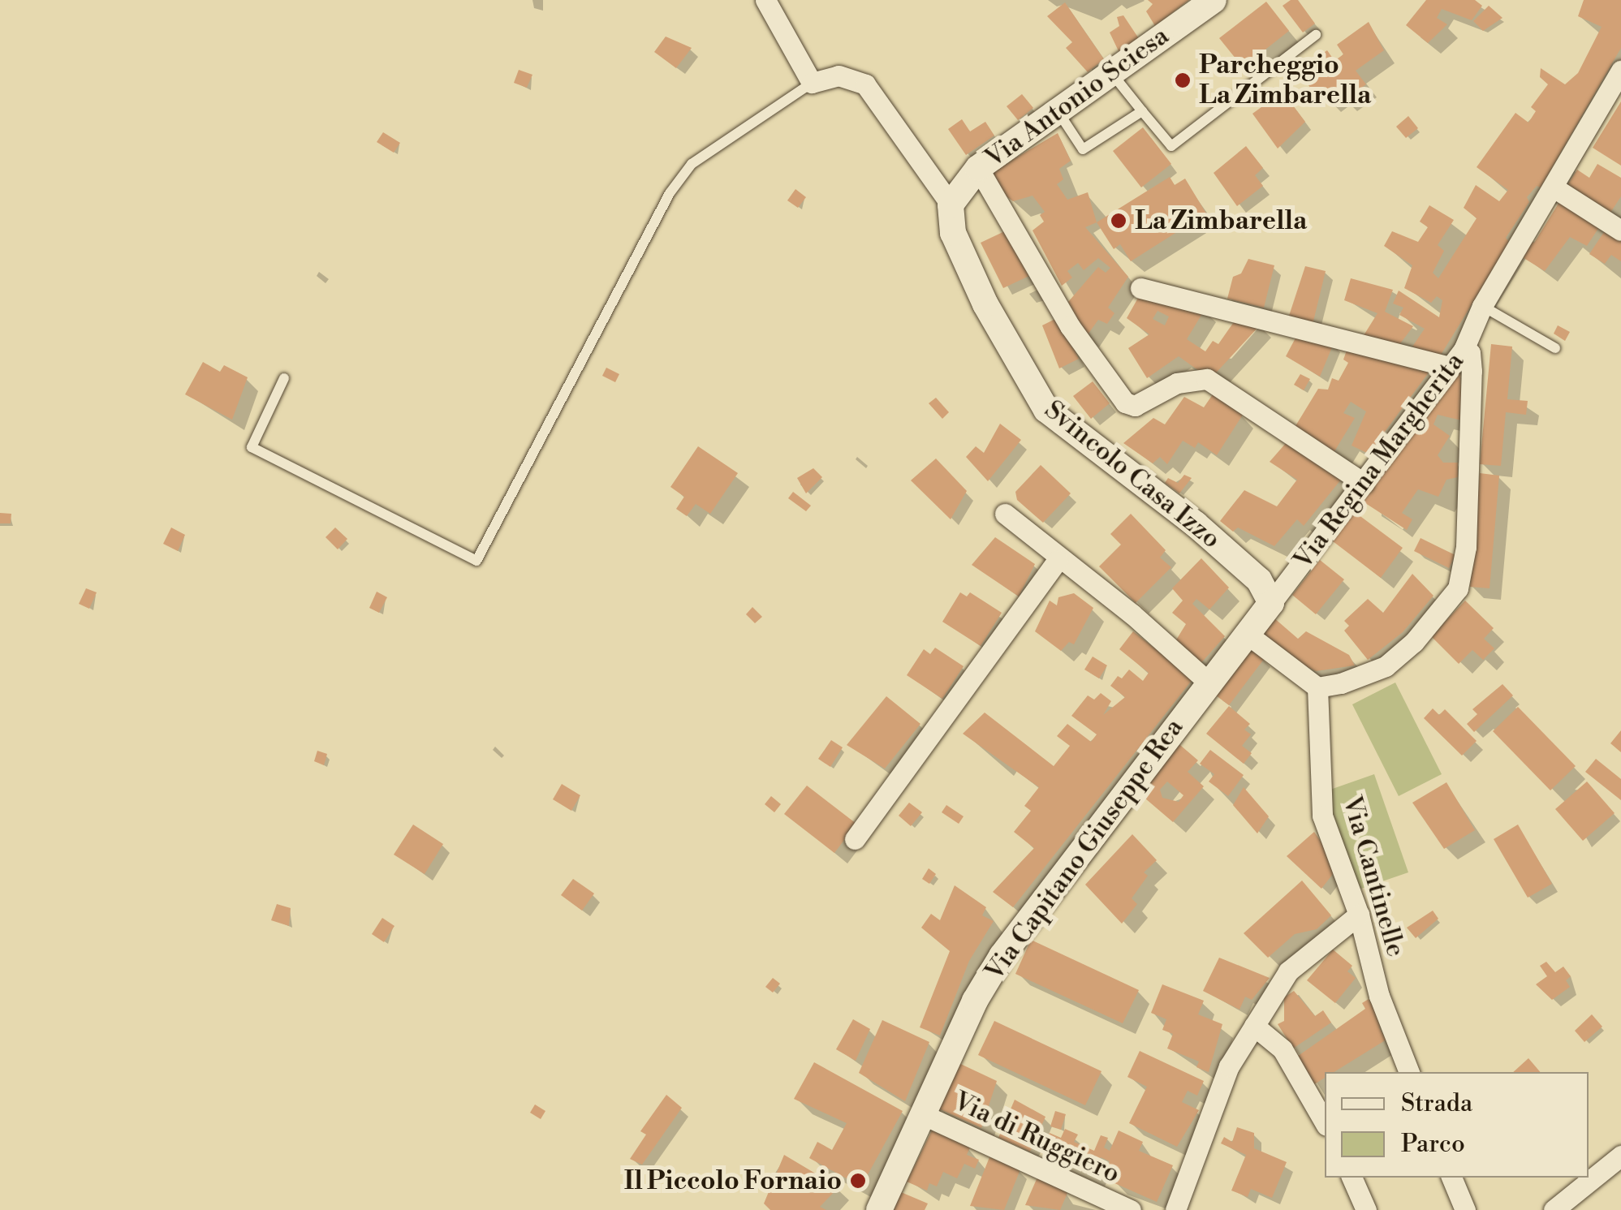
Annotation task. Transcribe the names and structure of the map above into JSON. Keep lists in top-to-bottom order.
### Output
{
  "streets": {
    "street": [
      "Via Antonio Sciesa",
      "Via Regina Margherita",
      "Svincolo Casa Izzo",
      "Via Capitano Giuseppe Rea",
      "Via Cantinelle",
      "Via di Ruggiero"
    ]
  },
  "crossings": [
    ["Via Antonio Sciesa", "Svincolo Casa Izzo"],
    ["Via Regina Margherita", "Svincolo Casa Izzo"],
    ["Via Regina Margherita", "Via Capitano Giuseppe Rea"],
    ["Via Capitano Giuseppe Rea", "Via di Ruggiero"]
  ],
  "places": ["Parcheggio La Zimbarella", "La Zimbarella", "Il Piccolo Fornaio"],
  "legend": ["Strada", "Parco"]
}
